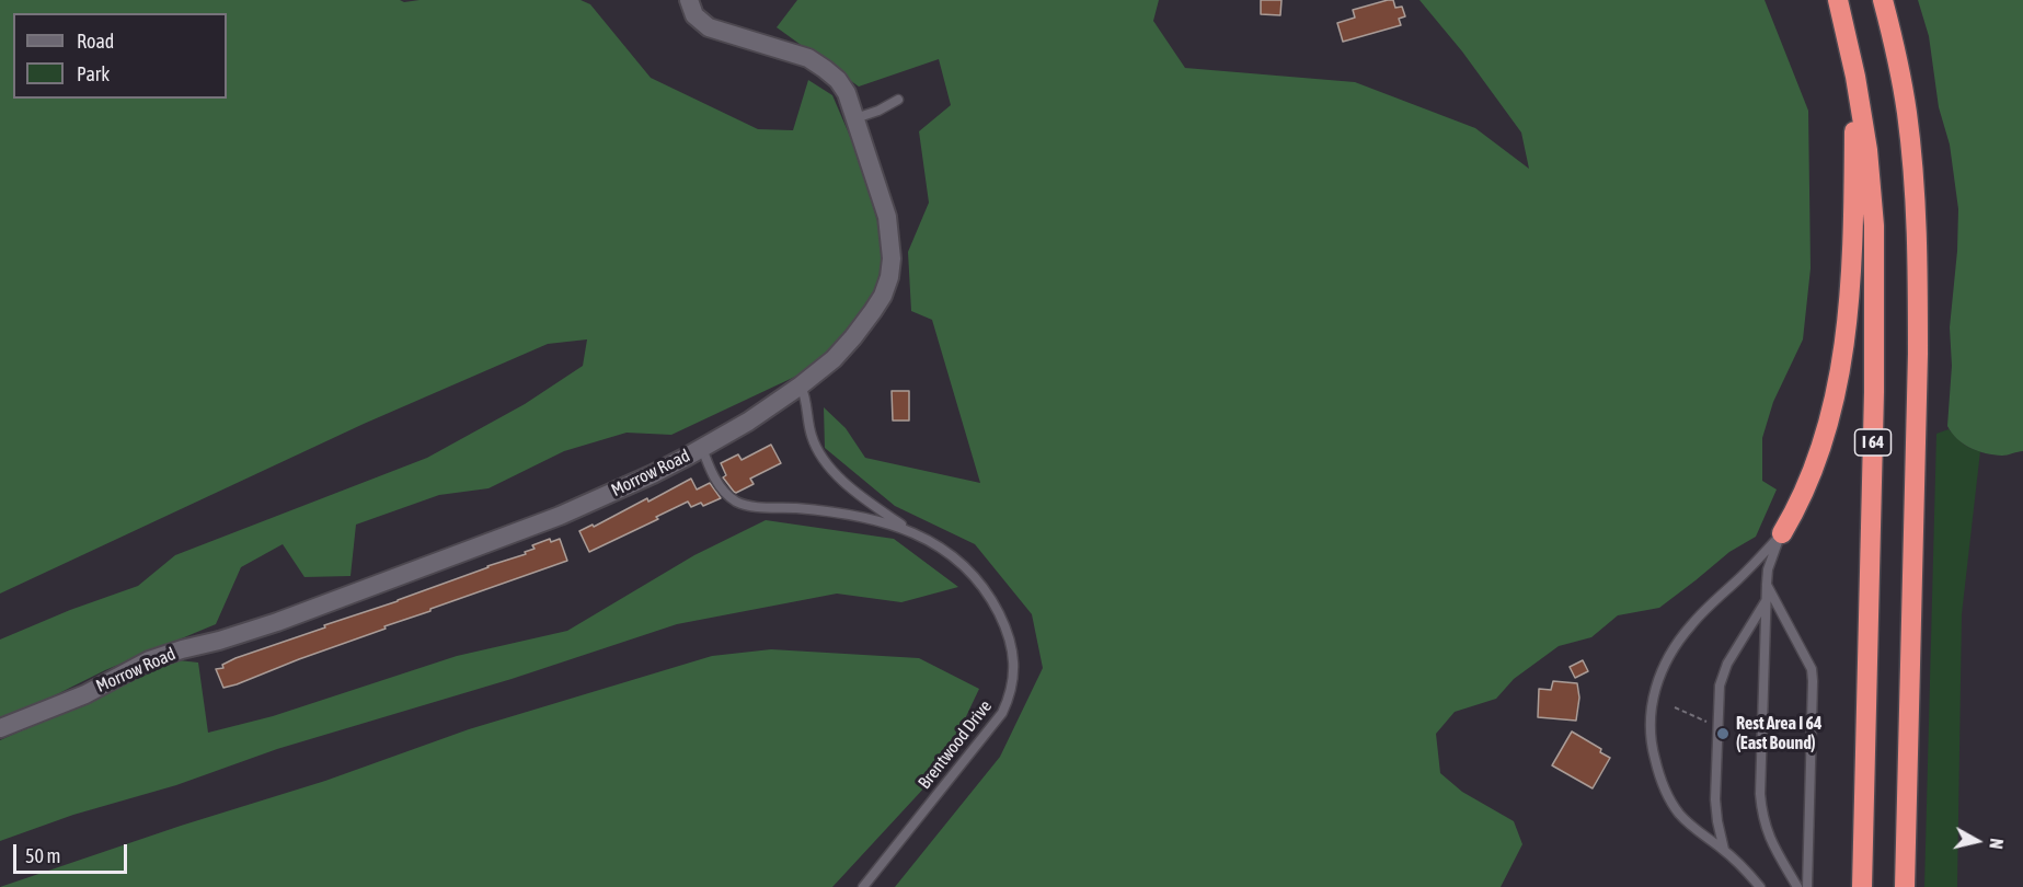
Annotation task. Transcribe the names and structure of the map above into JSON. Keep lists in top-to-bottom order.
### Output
{
  "streets": {
    "highway": ["I 64"],
    "street": ["Morrow Road"],
    "lane": ["Brentwood Drive"]
  },
  "crossings": [
    ["Morrow Road", "Brentwood Drive"]
  ],
  "places": ["Rest Area I 64 (East Bound)"],
  "legend": ["Road", "Park"],
  "scale_bar": "50 m",
  "north": "right"
}
